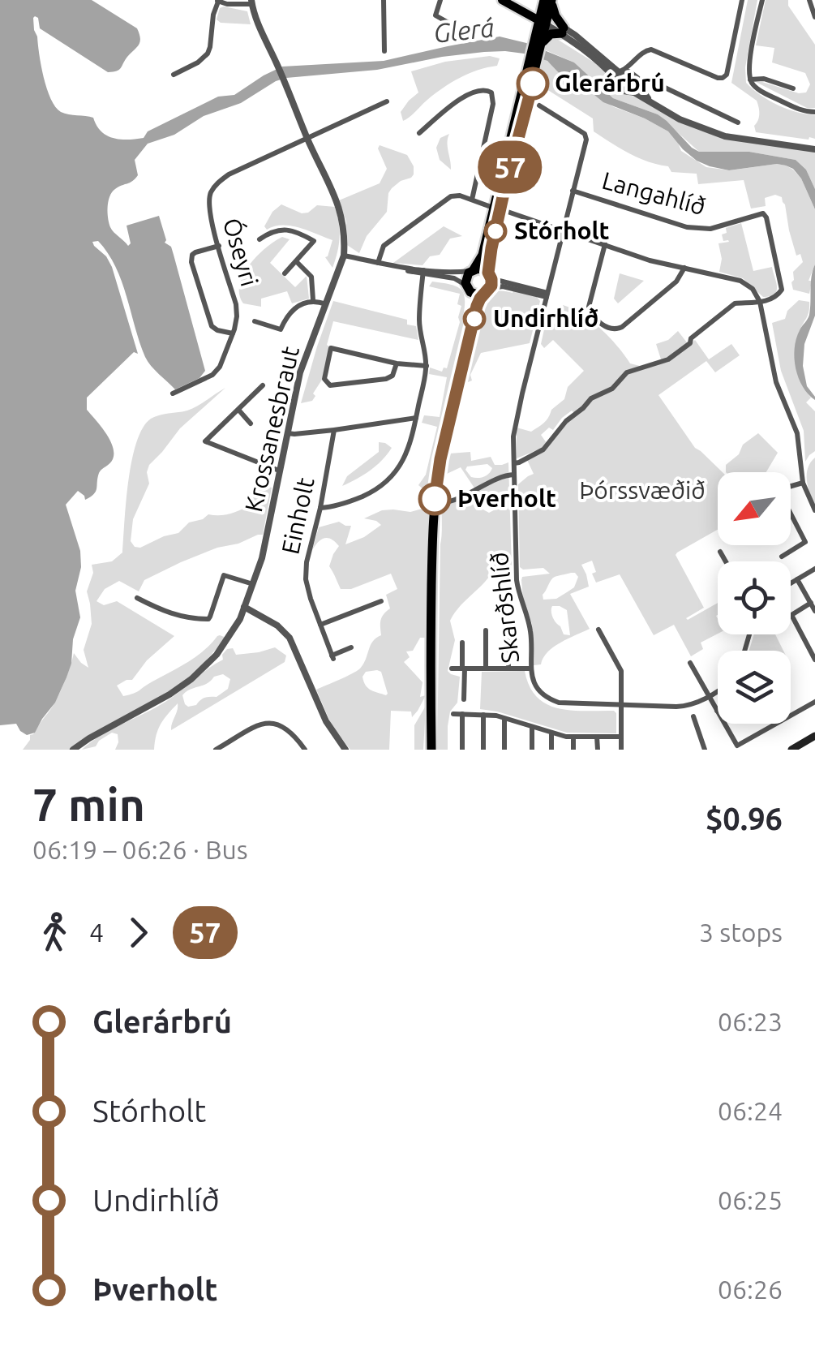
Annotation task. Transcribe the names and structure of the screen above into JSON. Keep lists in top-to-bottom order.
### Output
{
  "streets": {
    "street": [
      "Langahlíð",
      "Óseyri",
      "Krossanesbraut",
      "Einholt",
      "Skarðshlíð"
    ]
  },
  "crossings": [
    ["Langahlíð", "Skarðshlíð"],
    ["Óseyri", "Krossanesbraut"]
  ],
  "water": ["Glerá"],
  "parks": ["Þórssvæðið"],
  "places": [
    "Glerárbrú",
    "Stórholt",
    "Undirhlíð",
    "Þverholt"
  ],
  "lines": ["bus line 57"],
  "north": "bottom left",
  "page": {
    "on_map": "57",
    "heading": ["7 min", "06:19 – 06:26 · Bus", "$0.96"],
    "legs": ["4", "57", "3 stops"],
    "list": [
      {
        "name": "Glerárbrú",
        "value": "06:23"
      },
      {
        "name": "Stórholt",
        "value": "06:24"
      },
      {
        "name": "Undirhlíð",
        "value": "06:25"
      },
      {
        "name": "Þverholt",
        "value": "06:26"
      }
    ]
  }
}
